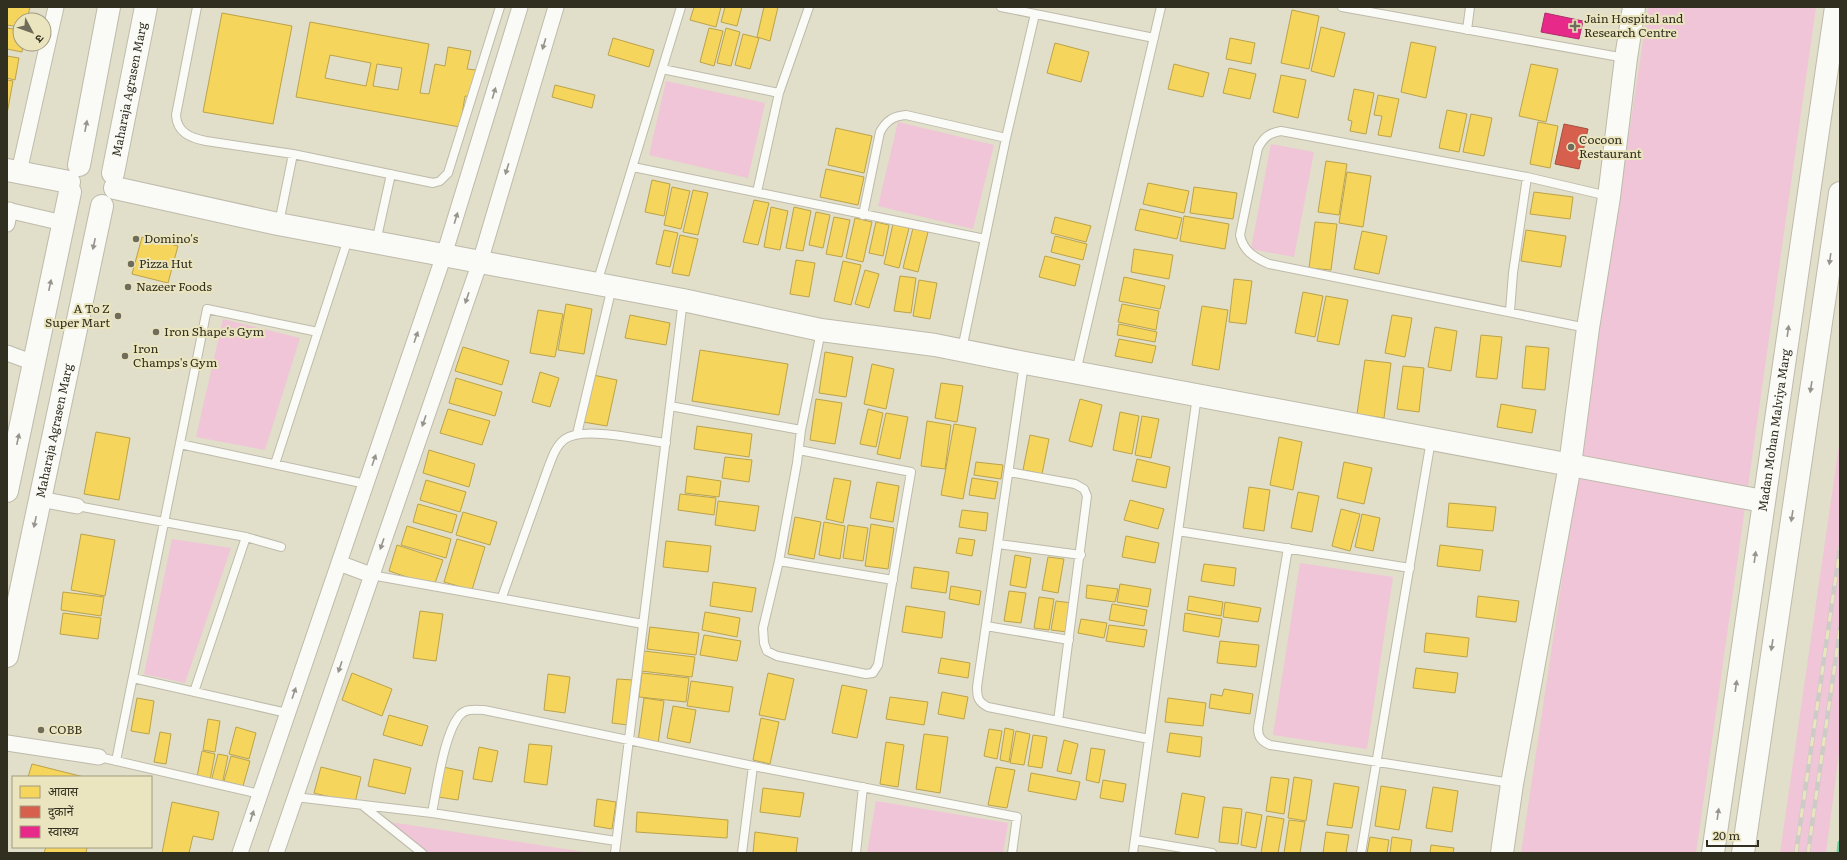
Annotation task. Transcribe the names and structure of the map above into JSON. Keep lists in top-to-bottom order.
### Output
{
  "streets": {
    "street": ["Maharaja Agrasen Marg", "Madan Mohan Malviya Marg"]
  },
  "places": {
    "health": ["Jain Hospital and Research Centre"],
    "other": [
      "Cocoon Restaurant",
      "Domino's",
      "Pizza Hut",
      "Nazeer Foods",
      "A To Z Super Mart",
      "Iron Shape's Gym",
      "Iron Champs's Gym",
      "COBB"
    ]
  },
  "legend": ["आवास", "दुकानें", "स्वास्थ्य"],
  "scale_bar": "20 m",
  "north": "bottom right"
}
